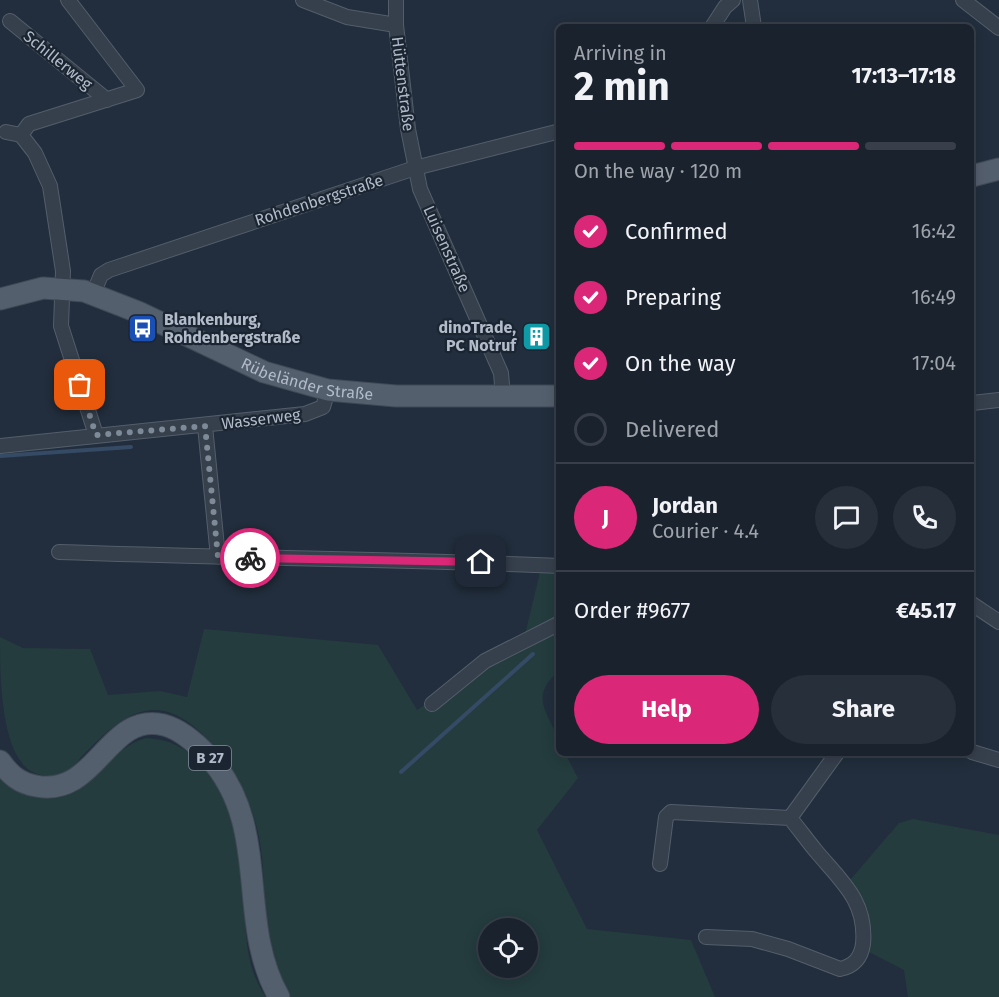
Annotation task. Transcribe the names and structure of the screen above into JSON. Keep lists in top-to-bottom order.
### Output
{
  "streets": {
    "main road": ["Rübeländer Straße", "B 27"],
    "street": [
      "Schillerweg",
      "Hüttenstraße",
      "Rohdenbergstraße",
      "Luisenstraße",
      "Wasserweg"
    ]
  },
  "crossings": [
    ["Hüttenstraße", "Rohdenbergstraße"],
    ["Hüttenstraße", "Luisenstraße"],
    ["Rohdenbergstraße", "Luisenstraße"],
    ["Rohdenbergstraße", "Rübeländer Straße"],
    ["Luisenstraße", "Rübeländer Straße"],
    ["Rübeländer Straße", "Wasserweg"]
  ],
  "places": {
    "bus stop": ["Blankenburg, Rohdenbergstraße"],
    "building": ["dinoTrade, PC Notruf"]
  },
  "page": {
    "heading": ["2 min", "Arriving in", "17:13–17:18"],
    "panel": [
      "Jordan",
      "Courier · 4.4",
      "Order #9677",
      "€45.17"
    ],
    "bar": "On the way · 120 m",
    "list": [
      ["Confirmed", "16:42"],
      ["Preparing", "16:49"],
      ["On the way", "17:04"],
      "Delivered"
    ],
    "round": "J",
    "buttons": ["Help", "Share"]
  }
}
